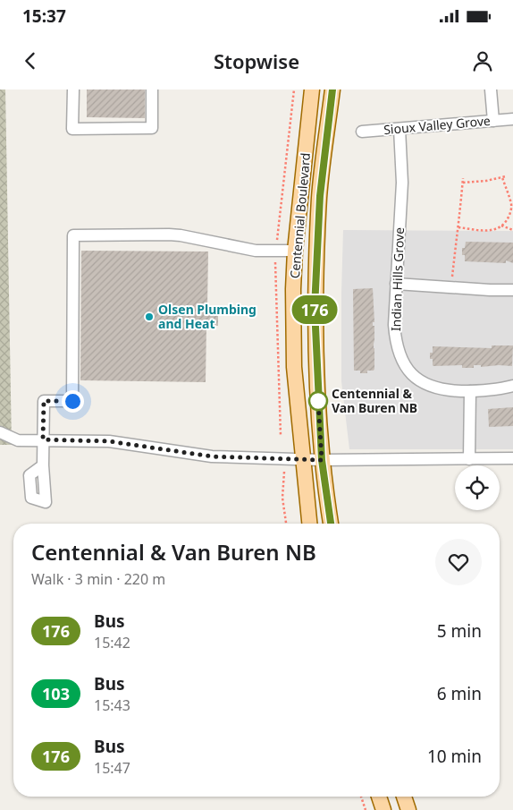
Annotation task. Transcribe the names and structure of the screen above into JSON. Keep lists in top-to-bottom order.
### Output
{
  "streets": {
    "main road": ["Centennial Boulevard"],
    "street": ["Sioux Valley Grove", "Indian Hills Grove"]
  },
  "crossings": [
    ["Sioux Valley Grove", "Indian Hills Grove"]
  ],
  "places": ["Olsen Plumbing and Heat", "Centennial & Van Buren NB"],
  "lines": ["bus line 176"],
  "page": {
    "status": "15:37",
    "header": "Stopwise",
    "on_map": "176",
    "heading": ["Centennial & Van Buren NB", "Walk · 3 min · 220 m"],
    "list": [
      {
        "mark": "176",
        "name": "Bus",
        "note": "15:42",
        "value": "5 min"
      },
      {
        "mark": "103",
        "name": "Bus",
        "note": "15:43",
        "value": "6 min"
      },
      {
        "mark": "176",
        "name": "Bus",
        "note": "15:47",
        "value": "10 min"
      }
    ]
  }
}
